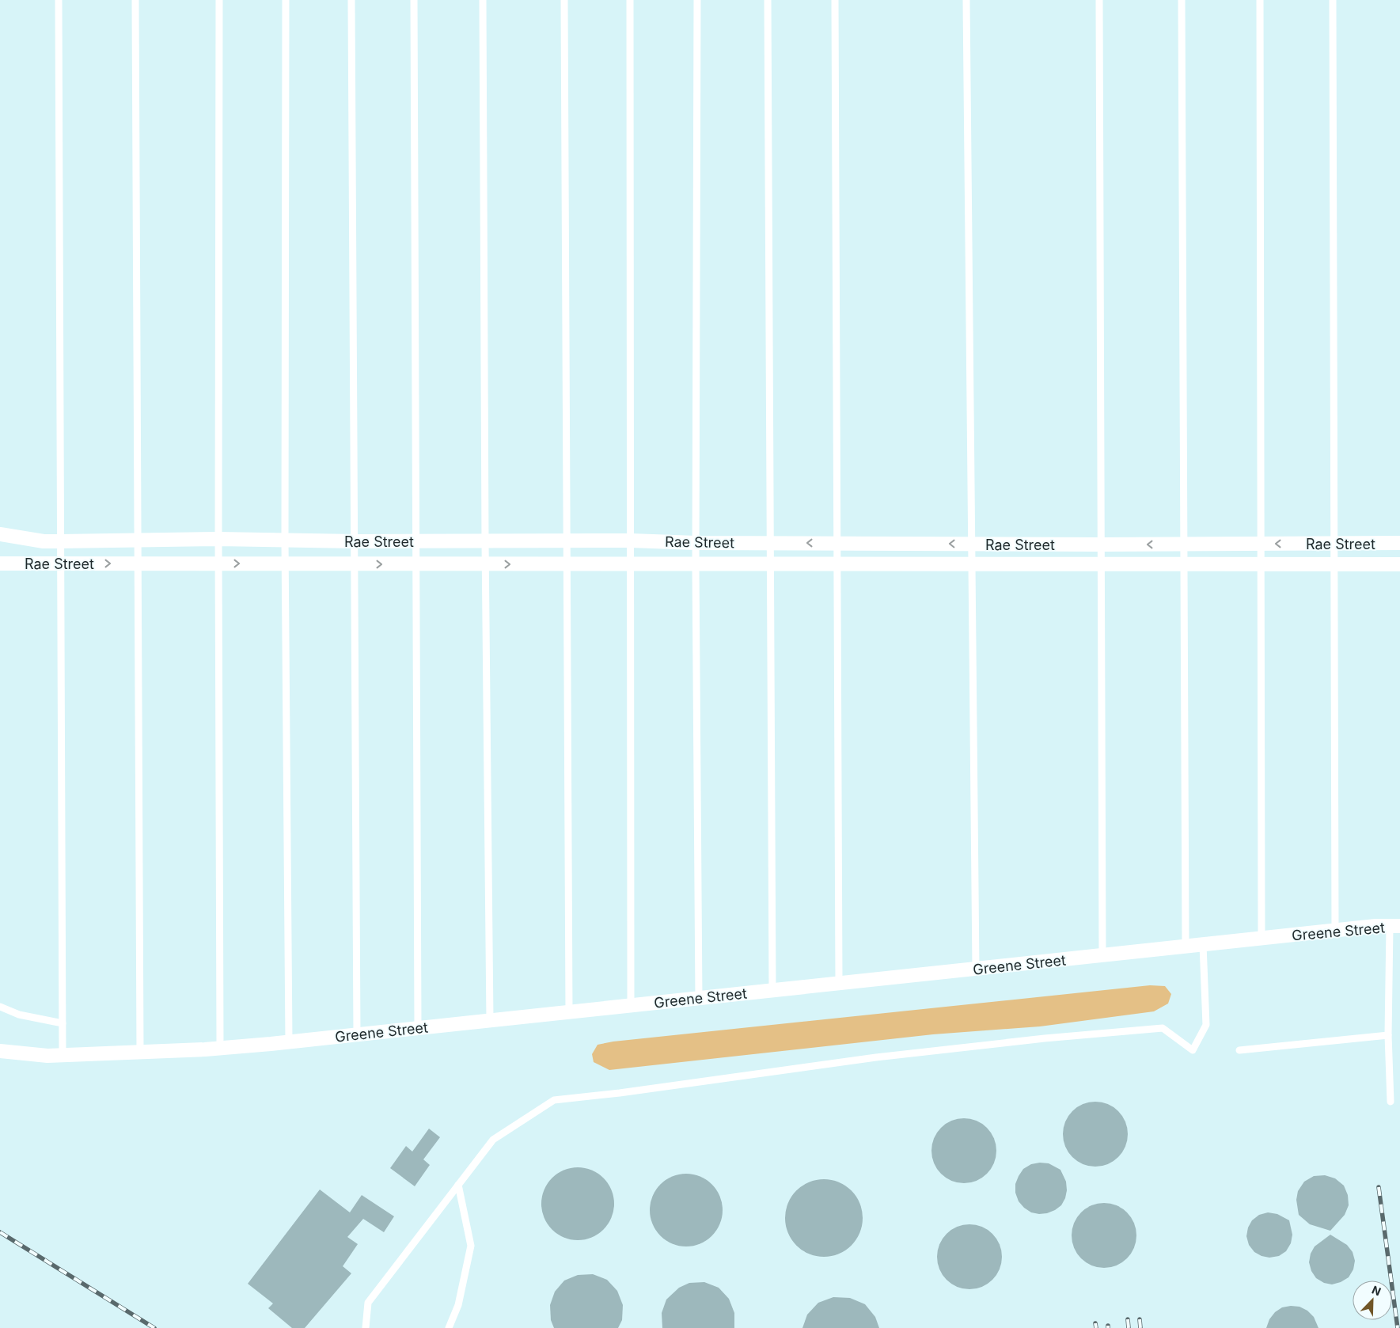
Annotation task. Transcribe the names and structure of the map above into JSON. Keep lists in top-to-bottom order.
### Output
{
  "streets": {
    "street": ["Rae Street", "Greene Street"]
  },
  "north": "top right"
}
